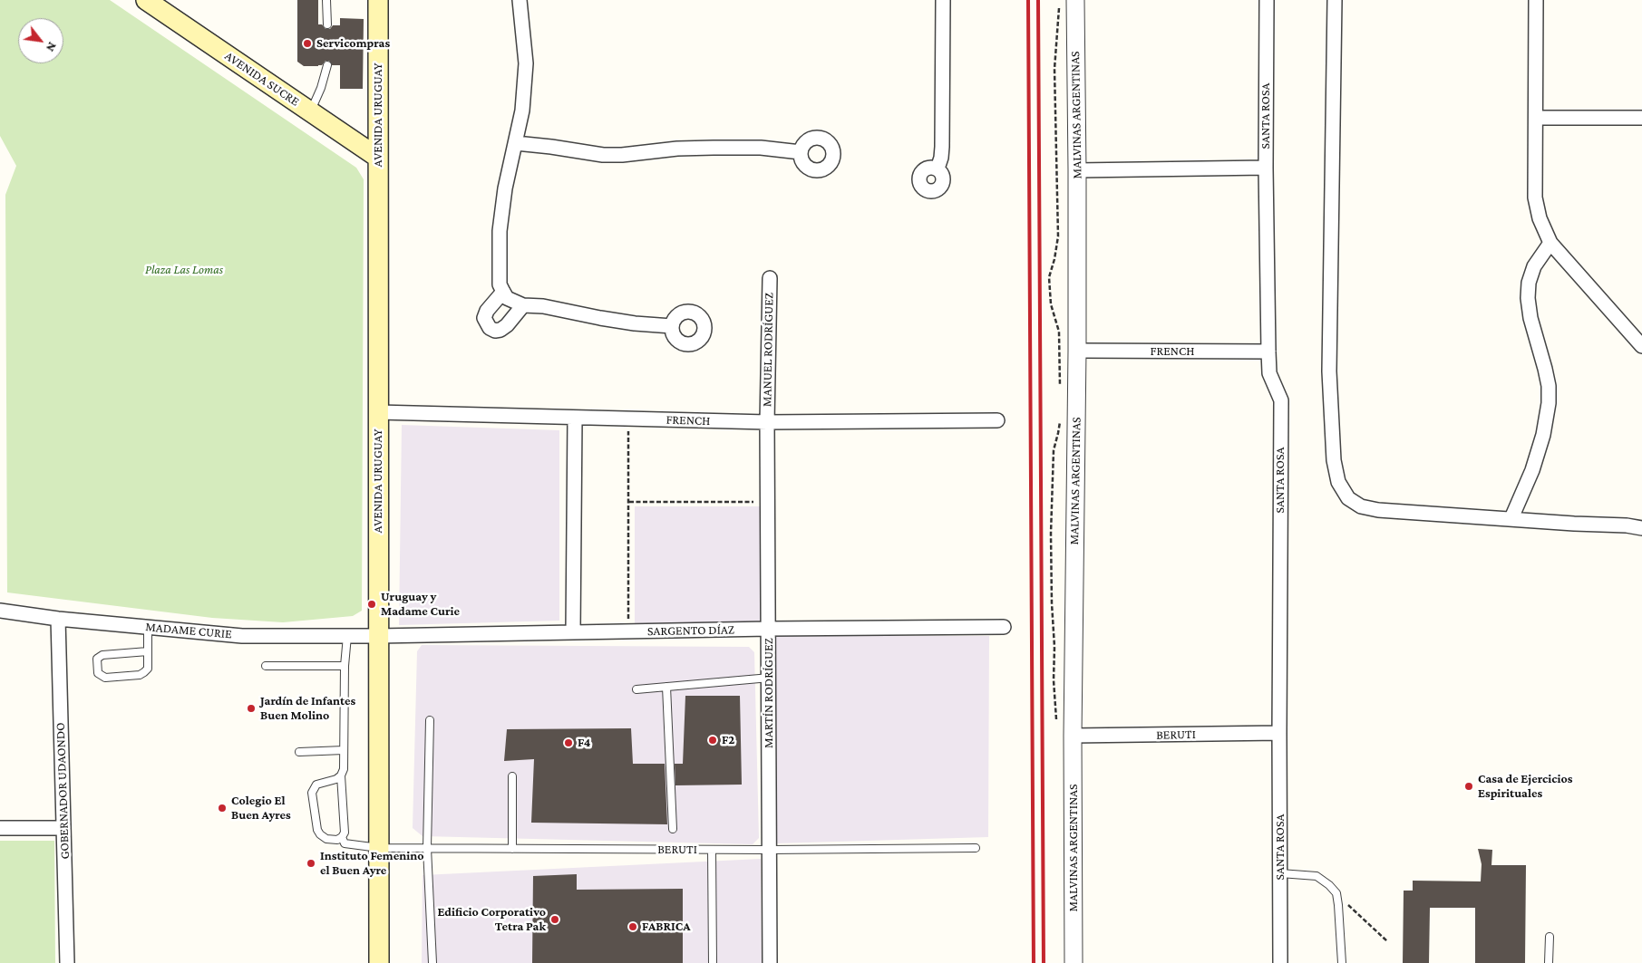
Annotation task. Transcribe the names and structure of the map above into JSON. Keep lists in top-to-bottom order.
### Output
{
  "streets": {
    "main road": ["AVENIDA SUCRE", "AVENIDA URUGUAY"],
    "street": [
      "MALVINAS ARGENTINAS",
      "SANTA ROSA",
      "MANUEL RODRÍGUEZ",
      "FRENCH",
      "MADAME CURIE",
      "SARGENTO DÍAZ",
      "MARTÍN RODRÍGUEZ",
      "BERUTI",
      "GOBERNADOR UDAONDO"
    ]
  },
  "crossings": [
    ["AVENIDA SUCRE", "AVENIDA URUGUAY"],
    ["AVENIDA URUGUAY", "FRENCH"],
    ["AVENIDA URUGUAY", "MADAME CURIE"],
    ["AVENIDA URUGUAY", "SARGENTO DÍAZ"],
    ["AVENIDA URUGUAY", "BERUTI"],
    ["MALVINAS ARGENTINAS", "FRENCH"],
    ["MALVINAS ARGENTINAS", "BERUTI"],
    ["SANTA ROSA", "FRENCH"],
    ["SANTA ROSA", "BERUTI"],
    ["MANUEL RODRÍGUEZ", "FRENCH"],
    ["MANUEL RODRÍGUEZ", "MARTÍN RODRÍGUEZ"],
    ["FRENCH", "MARTÍN RODRÍGUEZ"],
    ["MADAME CURIE", "SARGENTO DÍAZ"],
    ["MADAME CURIE", "GOBERNADOR UDAONDO"],
    ["SARGENTO DÍAZ", "MARTÍN RODRÍGUEZ"],
    ["MARTÍN RODRÍGUEZ", "BERUTI"]
  ],
  "parks": ["Plaza Las Lomas"],
  "places": [
    "Servicompras",
    "Uruguay y Madame Curie",
    "Jardín de Infantes Buen Molino",
    "F2",
    "F4",
    "Casa de Ejercicios Espirituales",
    "Colegio El Buen Ayres",
    "Instituto Femenino el Buen Ayre",
    "Edificio Corporativo Tetra Pak",
    "FABRICA"
  ],
  "north": "bottom right"
}
